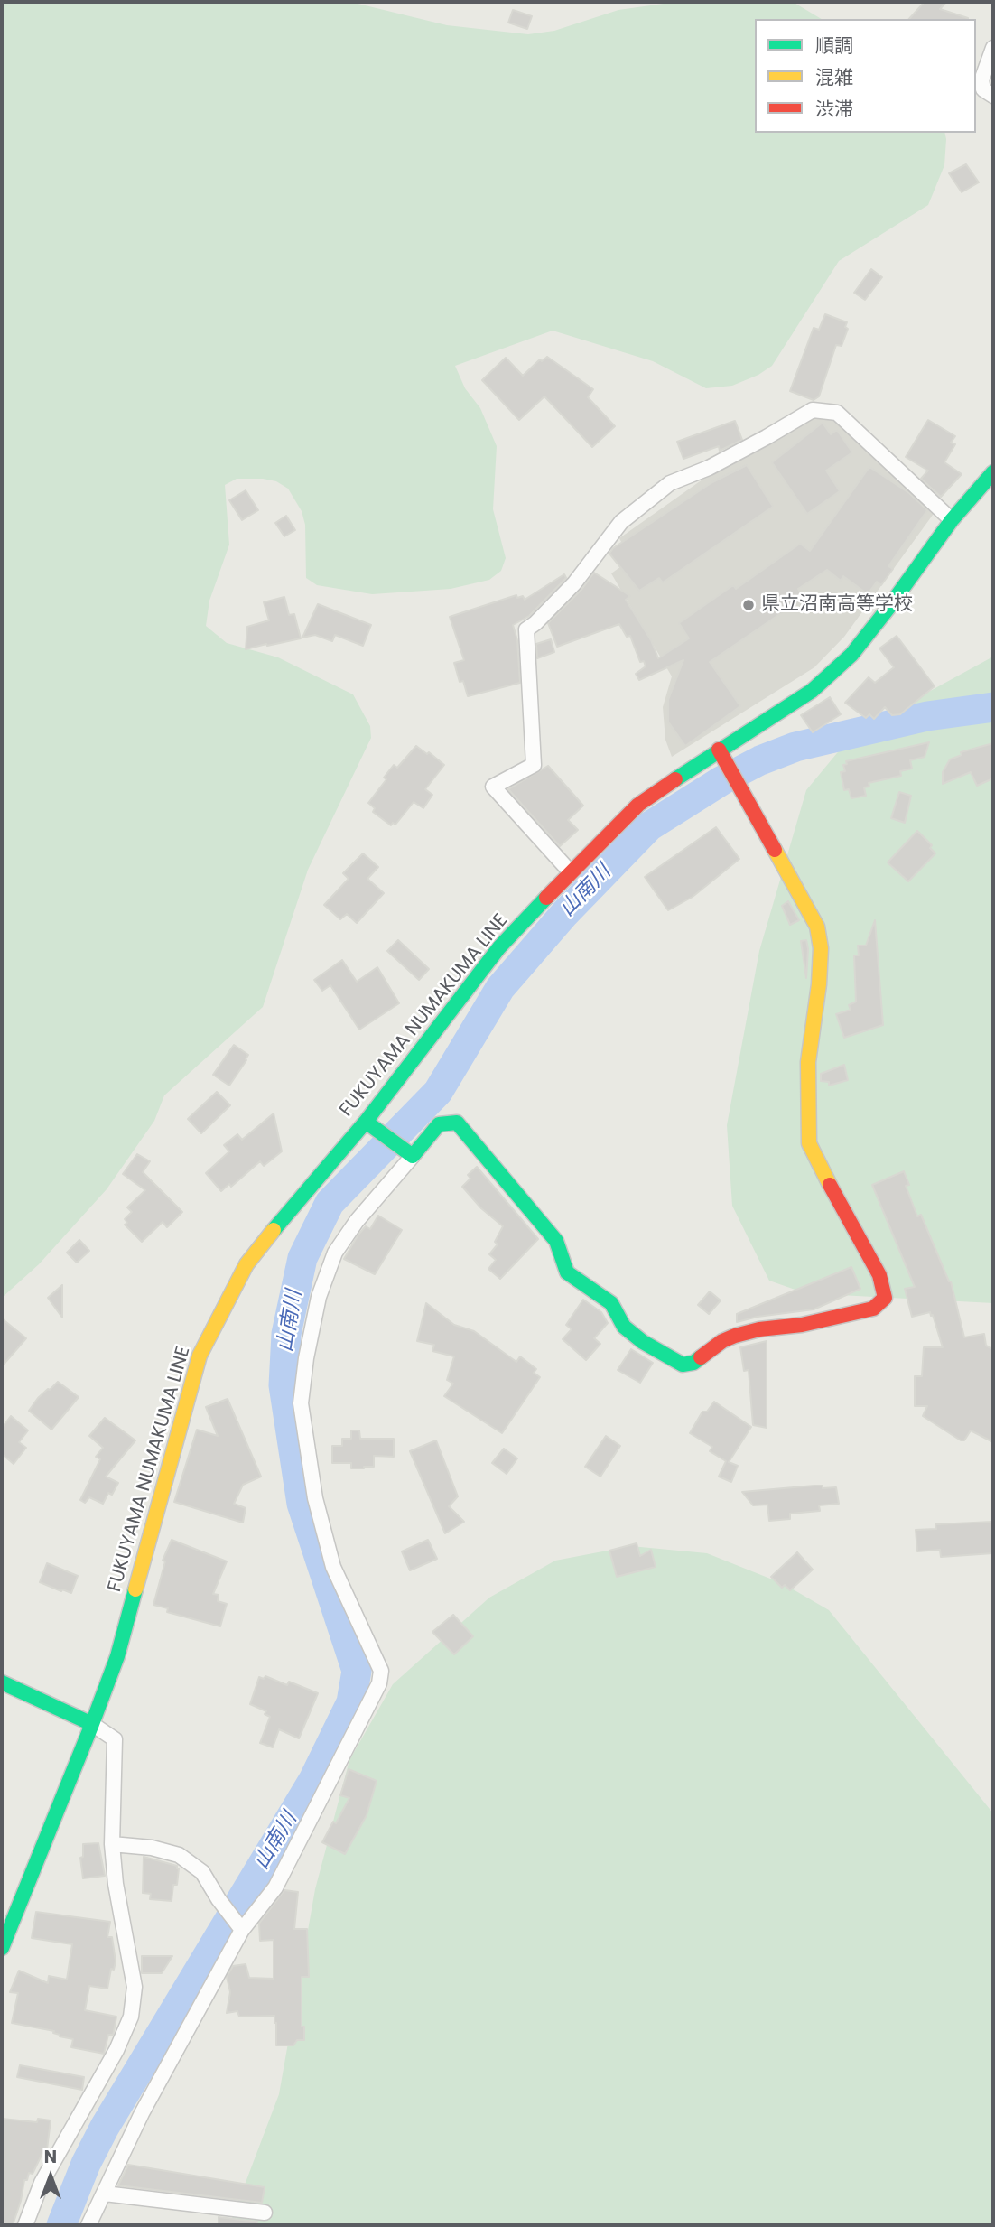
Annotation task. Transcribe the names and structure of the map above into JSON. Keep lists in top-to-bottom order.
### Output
{
  "streets": {
    "main road": ["FUKUYAMA NUMAKUMA LINE"]
  },
  "water": ["山南川"],
  "places": ["県立沼南高等学校"],
  "legend": ["順調", "混雑", "渋滞"],
  "north": "top"
}
